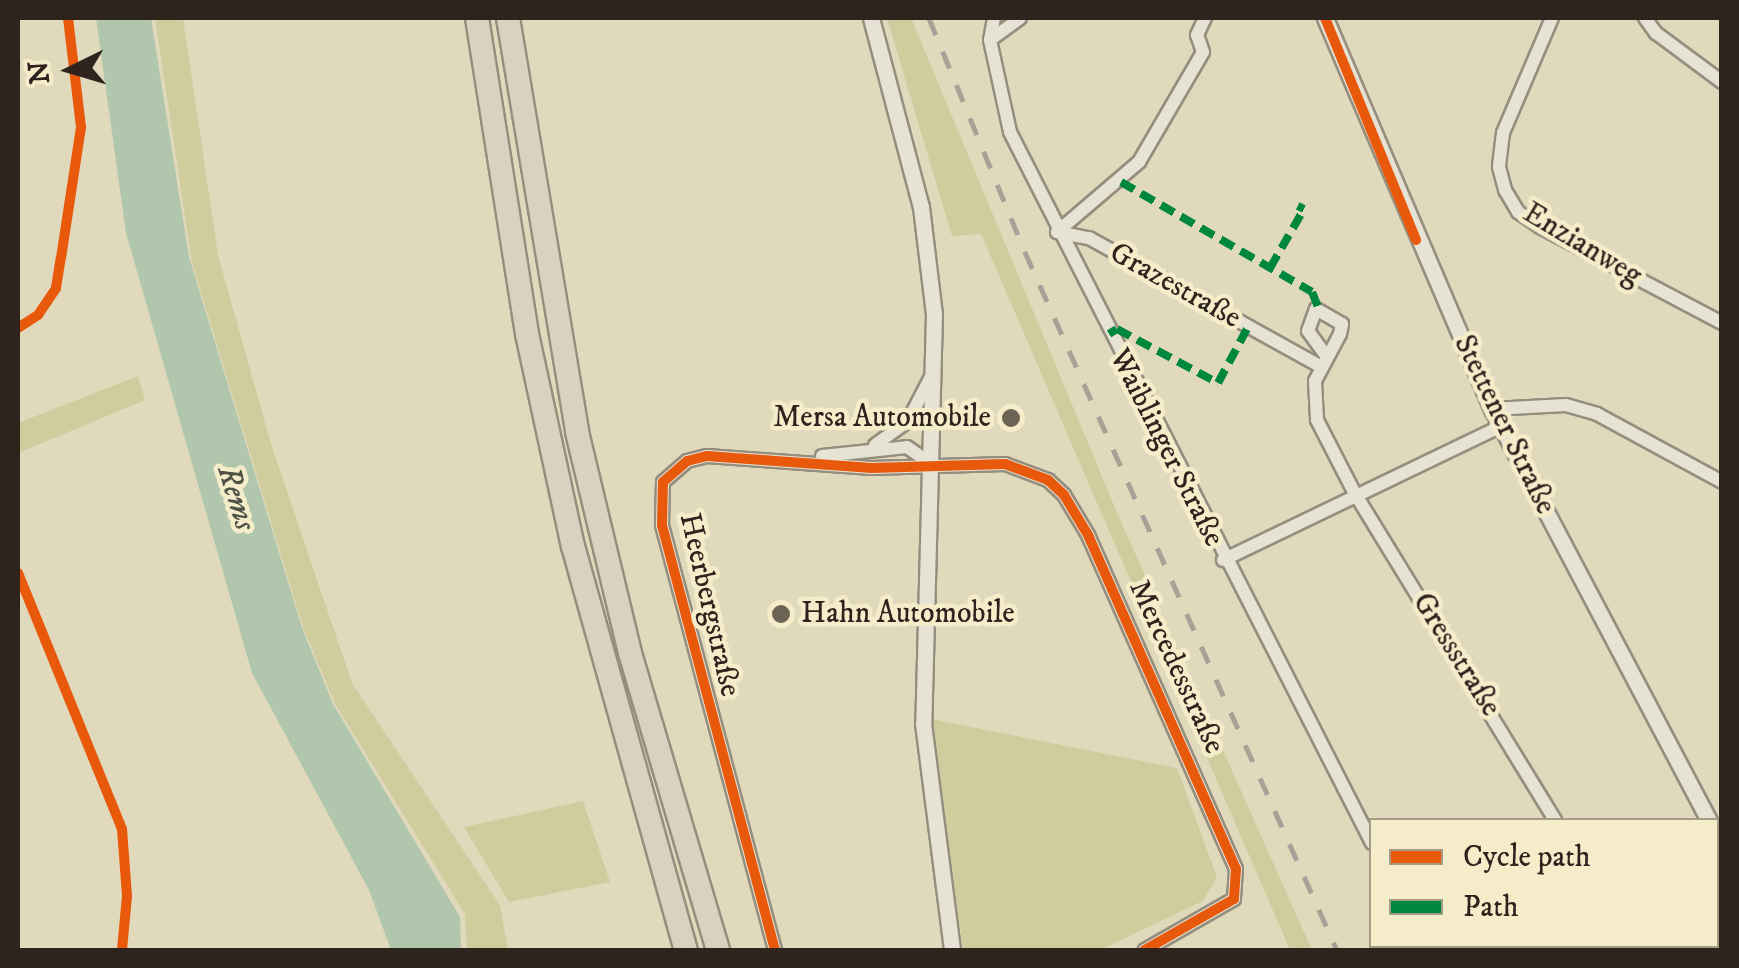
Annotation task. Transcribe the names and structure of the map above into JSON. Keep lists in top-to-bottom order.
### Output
{
  "streets": {
    "street": [
      "Enzianweg",
      "Grazestraße",
      "Stettener Straße",
      "Waiblinger Straße",
      "Heerbergstraße",
      "Gressstraße",
      "Mercedesstraße"
    ]
  },
  "crossings": [
    ["Grazestraße", "Waiblinger Straße"],
    ["Heerbergstraße", "Mercedesstraße"]
  ],
  "water": ["Rems"],
  "places": ["Mersa Automobile", "Hahn Automobile"],
  "legend": ["Cycle path", "Path"],
  "north": "left"
}
